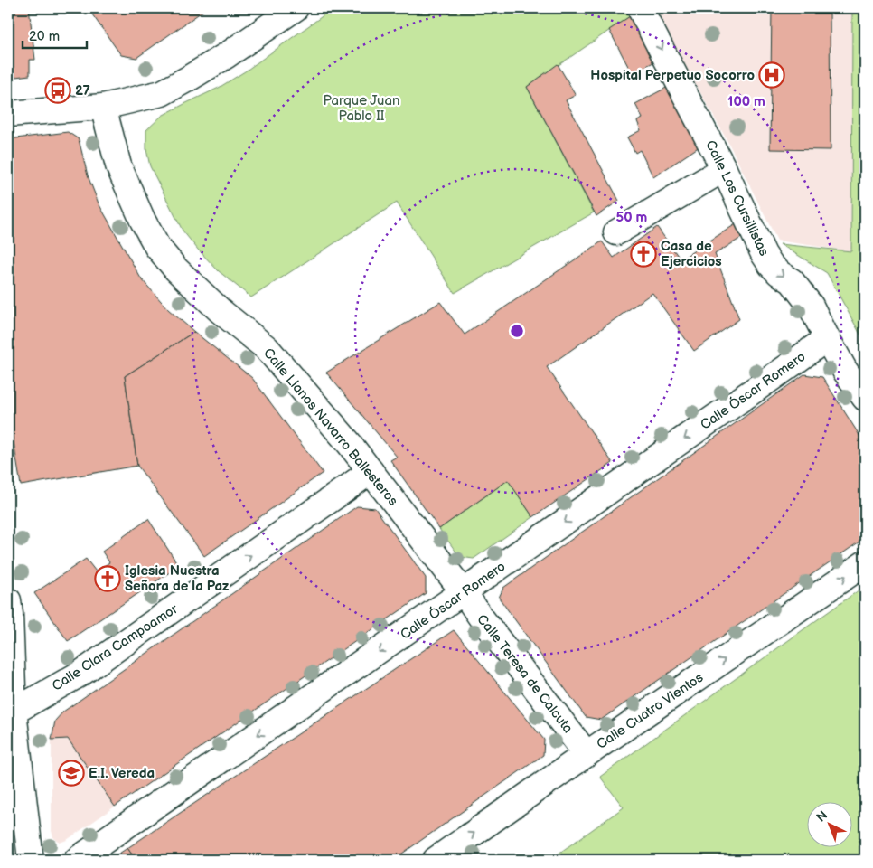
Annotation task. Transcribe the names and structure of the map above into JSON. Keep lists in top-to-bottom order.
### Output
{
  "streets": {
    "street": [
      "Calle Los Cursillistas",
      "Calle Óscar Romero",
      "Calle Llanos Navarro Ballesteros",
      "Calle Clara Campoamor",
      "Calle Teresa de Calcuta",
      "Calle Cuatro Vientos"
    ]
  },
  "crossings": [
    ["Calle Los Cursillistas", "Calle Óscar Romero"],
    ["Calle Óscar Romero", "Calle Llanos Navarro Ballesteros"],
    ["Calle Óscar Romero", "Calle Teresa de Calcuta"],
    ["Calle Llanos Navarro Ballesteros", "Calle Clara Campoamor"],
    ["Calle Llanos Navarro Ballesteros", "Calle Teresa de Calcuta"],
    ["Calle Teresa de Calcuta", "Calle Cuatro Vientos"]
  ],
  "one_way": [
    "Calle Los Cursillistas",
    "Calle Óscar Romero",
    "Calle Clara Campoamor",
    "Calle Cuatro Vientos"
  ],
  "parks": ["Parque Juan Pablo II"],
  "places": {
    "hospital": ["Hospital Perpetuo Socorro"],
    "bus stop": ["27"],
    "church": ["Casa de Ejercicios", "Iglesia Nuestra Señora de la Paz"],
    "school or university": ["E.I. Vereda"]
  },
  "scale_bar": "20 m",
  "north": "top left",
  "rings": ["100 m", "50 m"]
}
